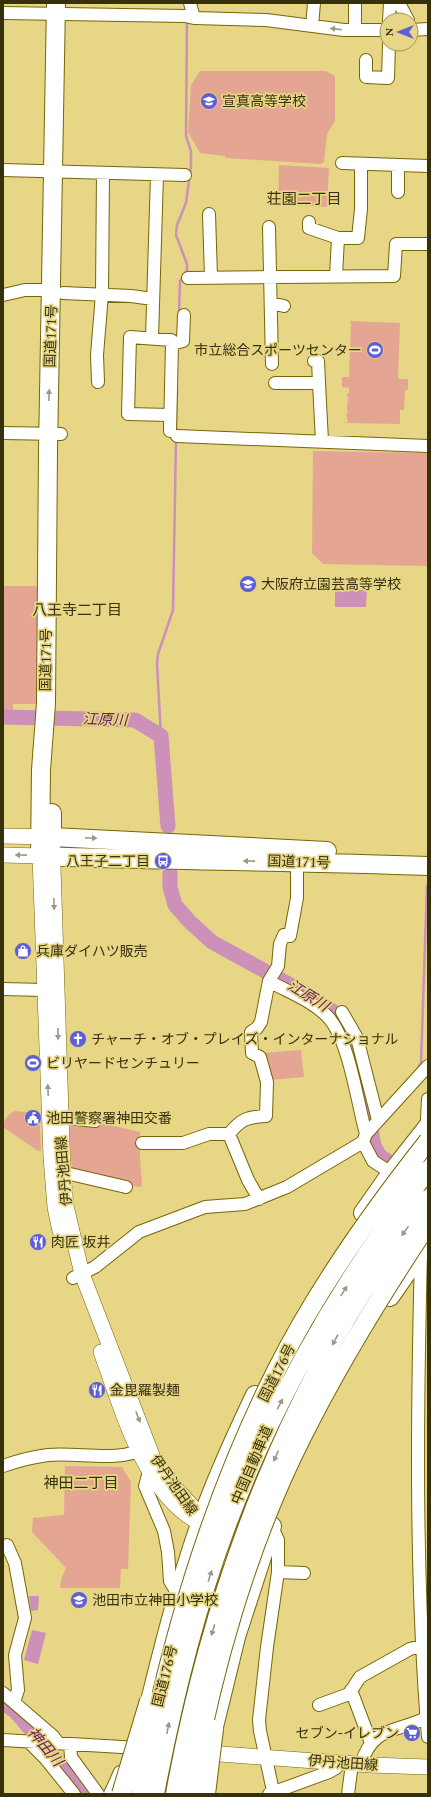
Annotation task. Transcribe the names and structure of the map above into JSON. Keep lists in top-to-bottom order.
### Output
{
  "streets": {
    "highway": ["国道171号", "国道176号", "中国自動車道"],
    "main road": ["伊丹池田線"]
  },
  "crossings": [
    ["国道171号", "伊丹池田線"],
    ["伊丹池田線", "国道176号"]
  ],
  "districts": ["荘園二丁目", "八王寺二丁目", "神田二丁目"],
  "water": ["江原川", "神田川"],
  "places": {
    "school or university": ["宣真高等学校", "大阪府立園芸高等学校", "池田市立神田小学校"],
    "sports": ["市立総合スポーツセンター", "ビリヤードセンチュリー"],
    "bus stop": ["八王子二丁目"],
    "shop": ["兵庫ダイハツ販売"],
    "church": ["チャーチ・オブ・プレイズ・インターナショナル"],
    "public building": ["池田警察署神田交番"],
    "restaurant": ["肉匠 坂井", "金毘羅製麺"],
    "supermarket": ["セブン-イレブン"]
  },
  "north": "left"
}
